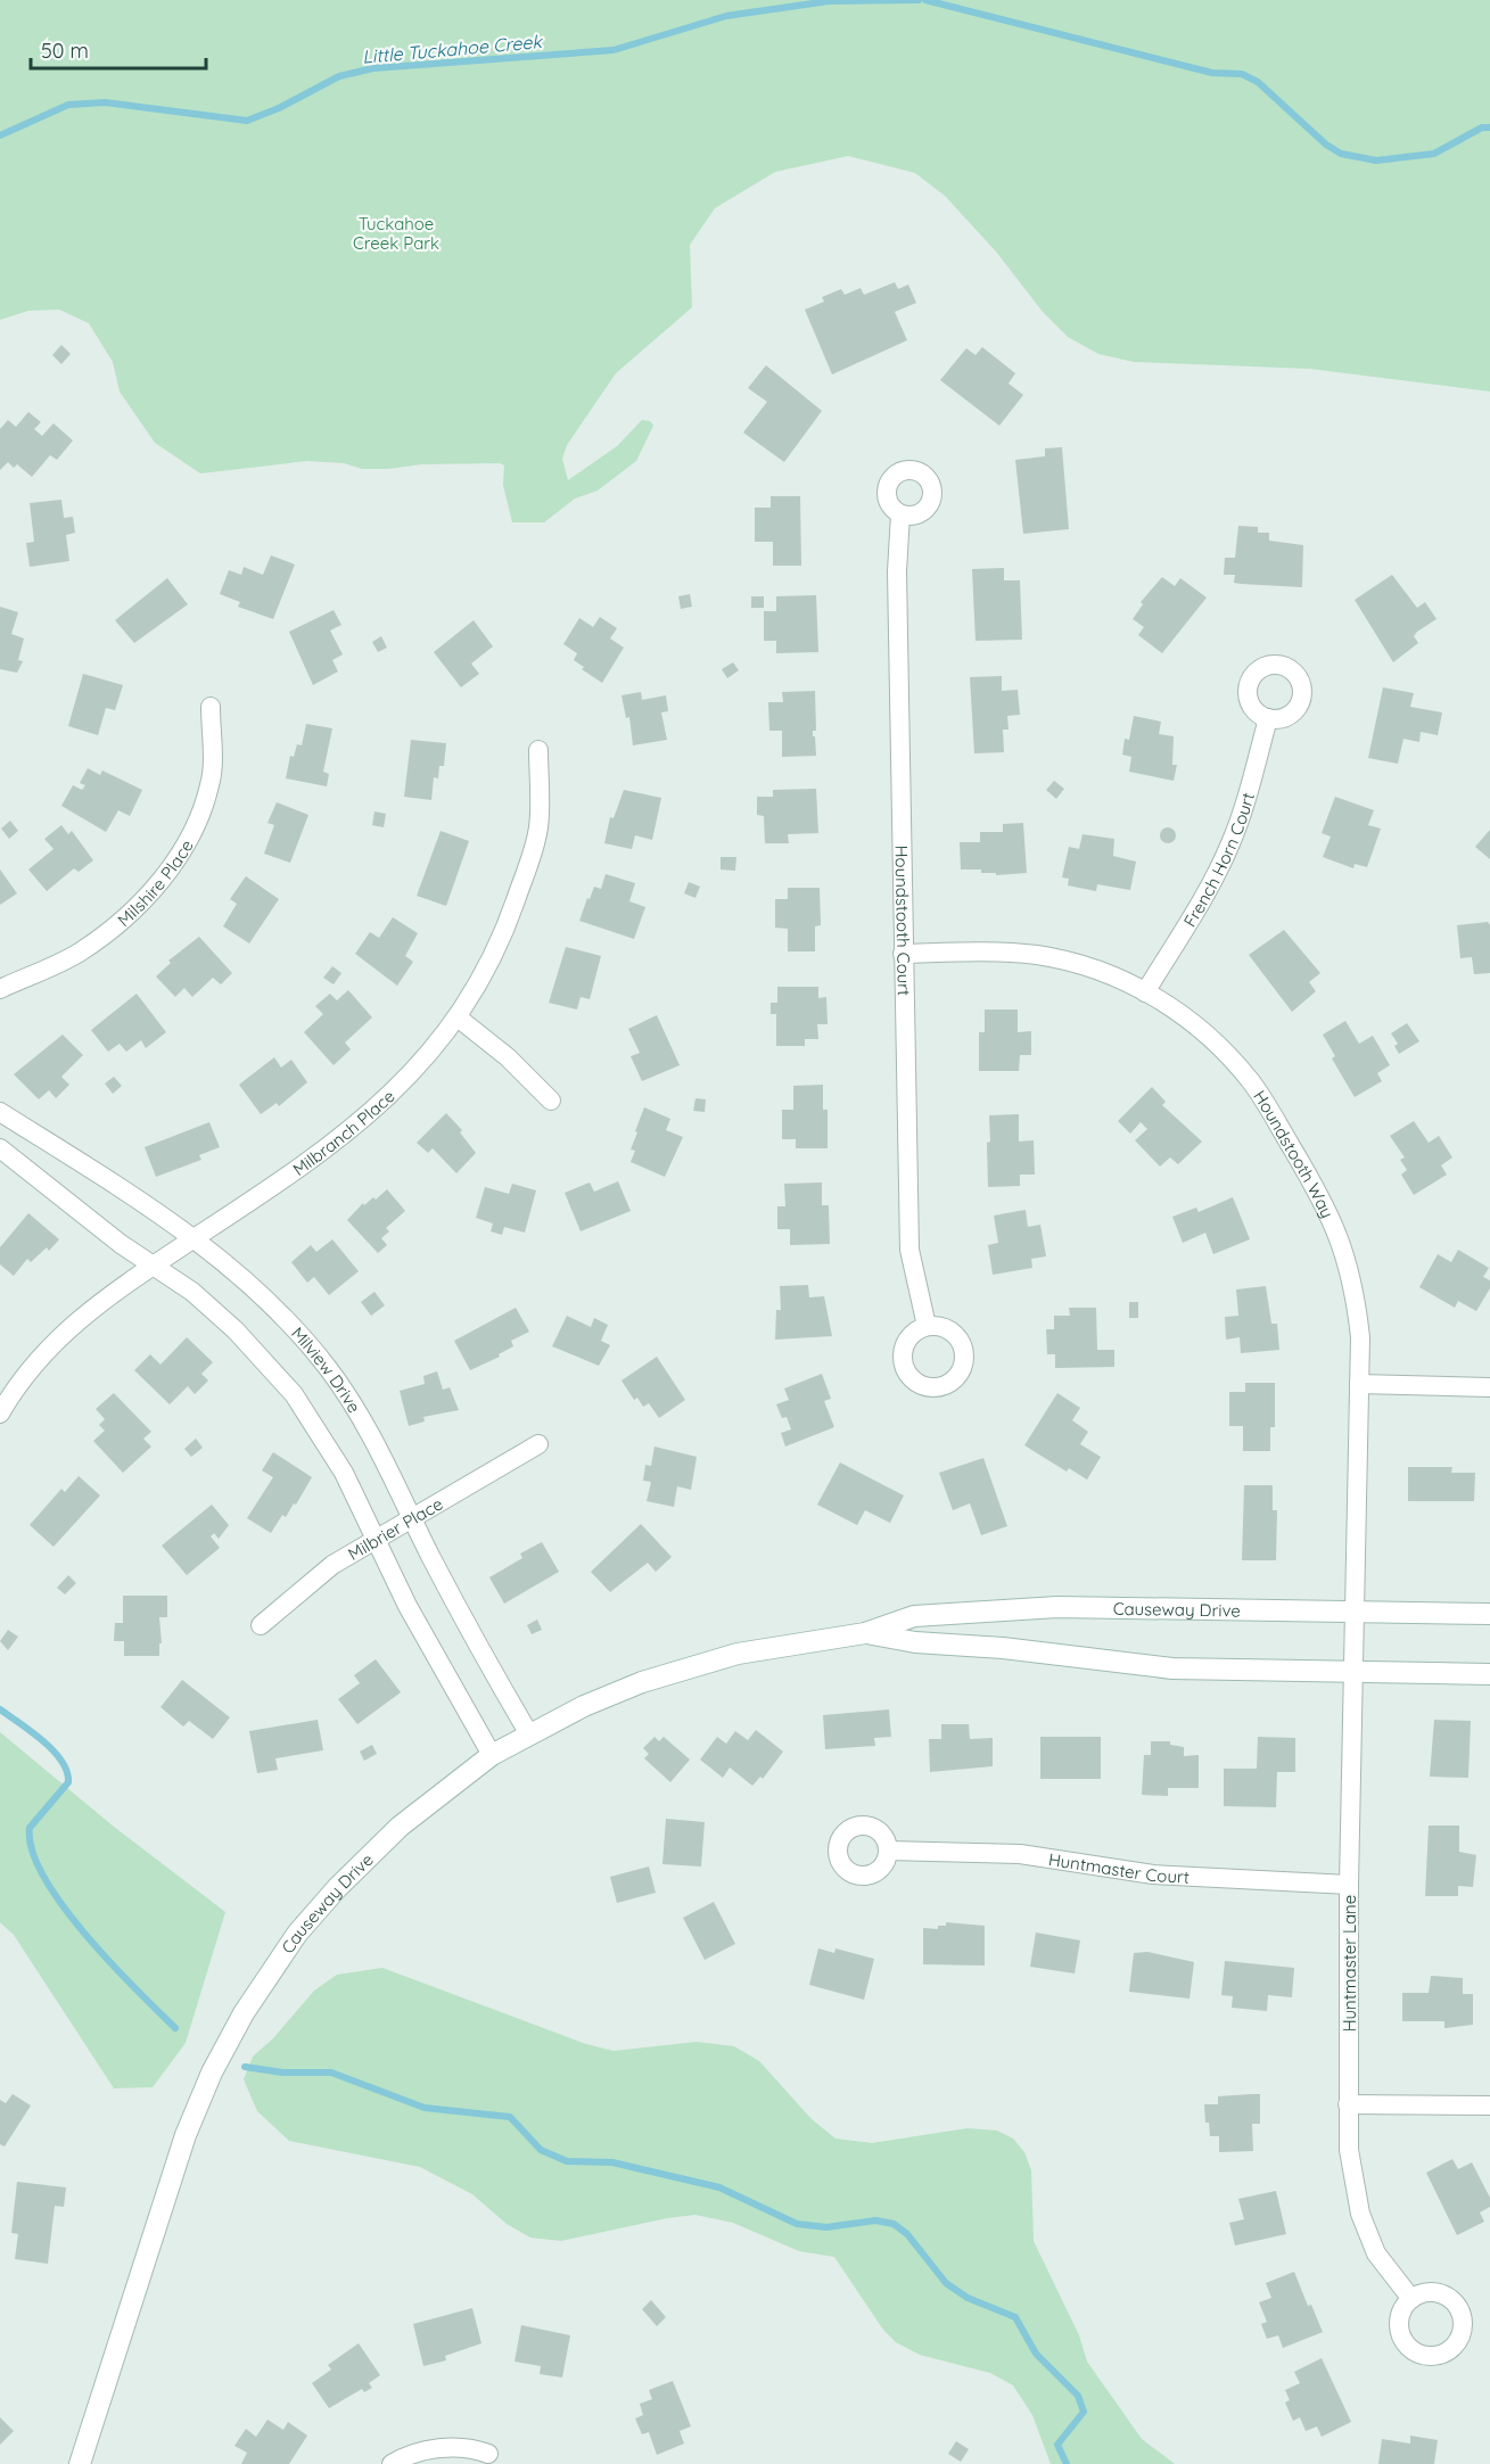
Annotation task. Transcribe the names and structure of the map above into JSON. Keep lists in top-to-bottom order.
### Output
{
  "streets": {
    "street": [
      "French Horn Court",
      "Milshire Place",
      "Houndstooth Court",
      "Milbranch Place",
      "Houndstooth Way",
      "Milview Drive",
      "Milbrier Place",
      "Causeway Drive",
      "Huntmaster Court",
      "Huntmaster Lane"
    ]
  },
  "crossings": [
    ["French Horn Court", "Houndstooth Way"],
    ["Houndstooth Court", "Houndstooth Way"],
    ["Milbranch Place", "Milview Drive"],
    ["Houndstooth Way", "Causeway Drive"],
    ["Houndstooth Way", "Huntmaster Lane"],
    ["Milview Drive", "Milbrier Place"],
    ["Milview Drive", "Causeway Drive"],
    ["Causeway Drive", "Huntmaster Lane"],
    ["Huntmaster Court", "Huntmaster Lane"]
  ],
  "water": ["Little Tuckahoe Creek"],
  "parks": ["Tuckahoe Creek Park"],
  "scale_bar": "50 m"
}
